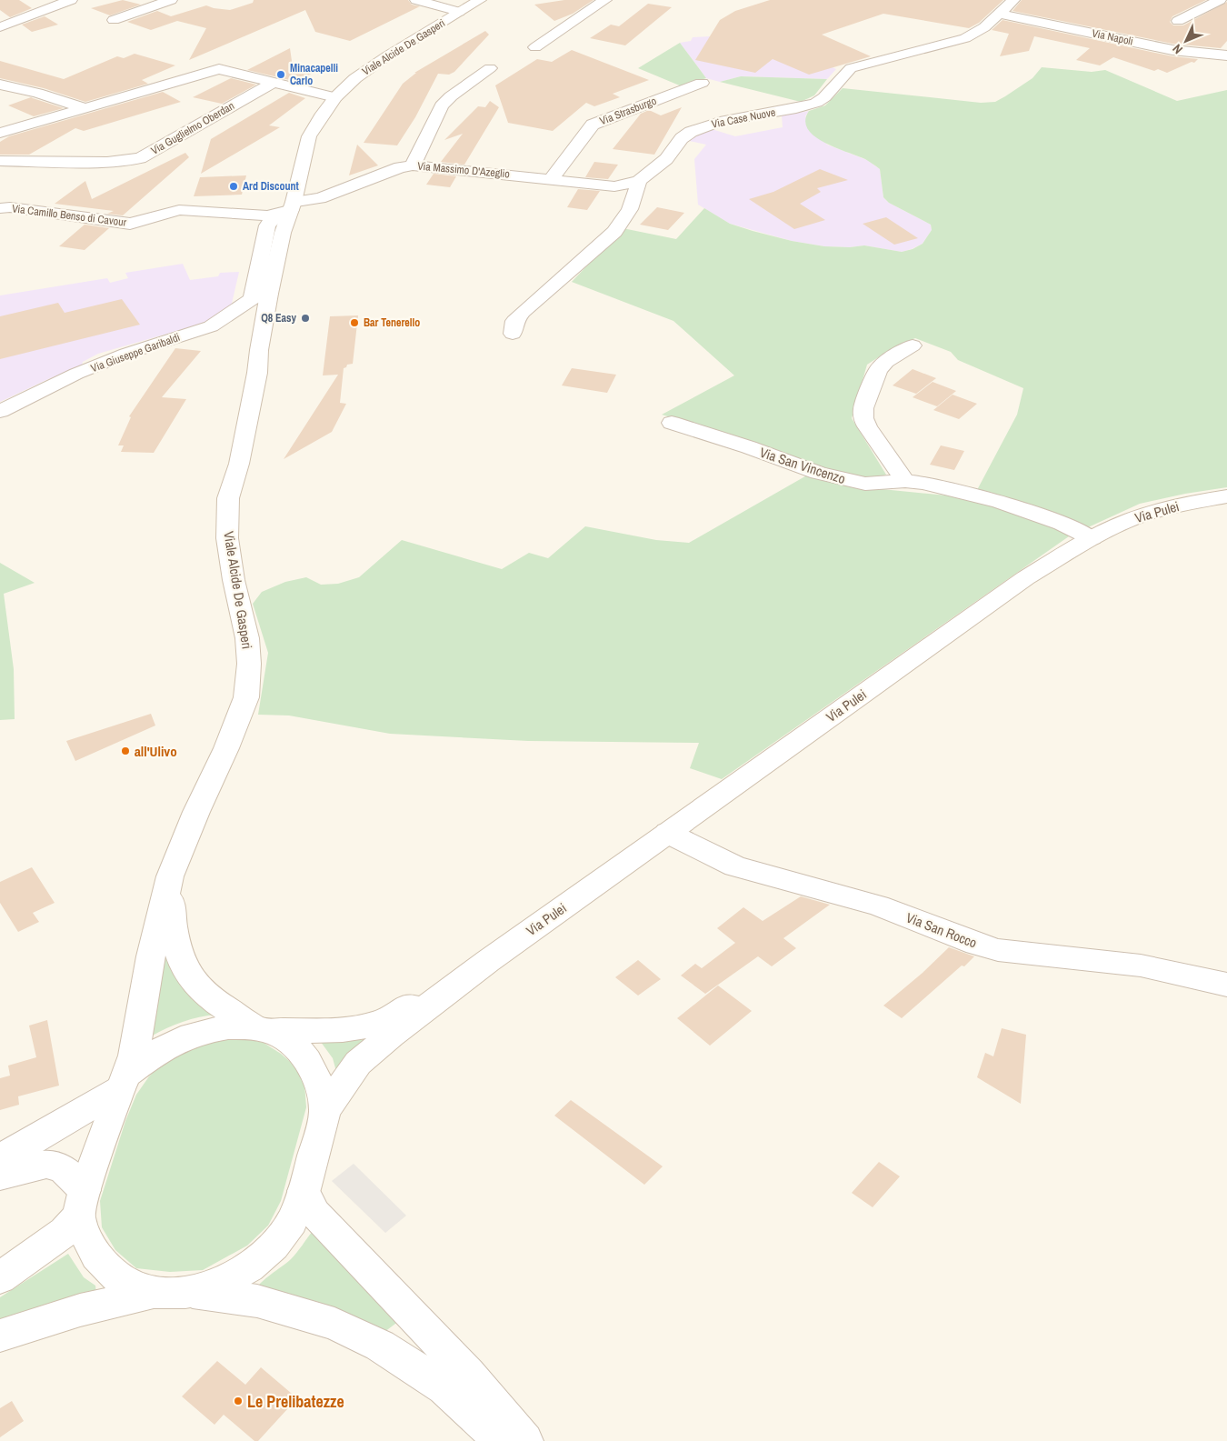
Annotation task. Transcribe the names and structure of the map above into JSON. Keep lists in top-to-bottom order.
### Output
{
  "streets": {
    "street": [
      "Via Napoli",
      "Viale Alcide De Gasperi",
      "Via Strasburgo",
      "Via Case Nuove",
      "Via Guglielmo Oberdan",
      "Via Massimo D'Azeglio",
      "Via Camillo Benso di Cavour",
      "Via Giuseppe Garibaldi",
      "Via San Vincenzo",
      "Via Pulei",
      "Via San Rocco"
    ]
  },
  "crossings": [
    ["Via Napoli", "Via Case Nuove"],
    ["Viale Alcide De Gasperi", "Via Massimo D'Azeglio"],
    ["Viale Alcide De Gasperi", "Via Camillo Benso di Cavour"],
    ["Via Strasburgo", "Via Massimo D'Azeglio"],
    ["Via Case Nuove", "Via Massimo D'Azeglio"],
    ["Via Massimo D'Azeglio", "Via Camillo Benso di Cavour"],
    ["Via San Vincenzo", "Via Pulei"],
    ["Via Pulei", "Via San Rocco"]
  ],
  "places": [
    "Minacapelli Carlo",
    "Ard Discount",
    "Q8 Easy",
    "Bar Tenerello",
    "all'Ulivo",
    "Le Prelibatezze"
  ],
  "north": "bottom left"
}
